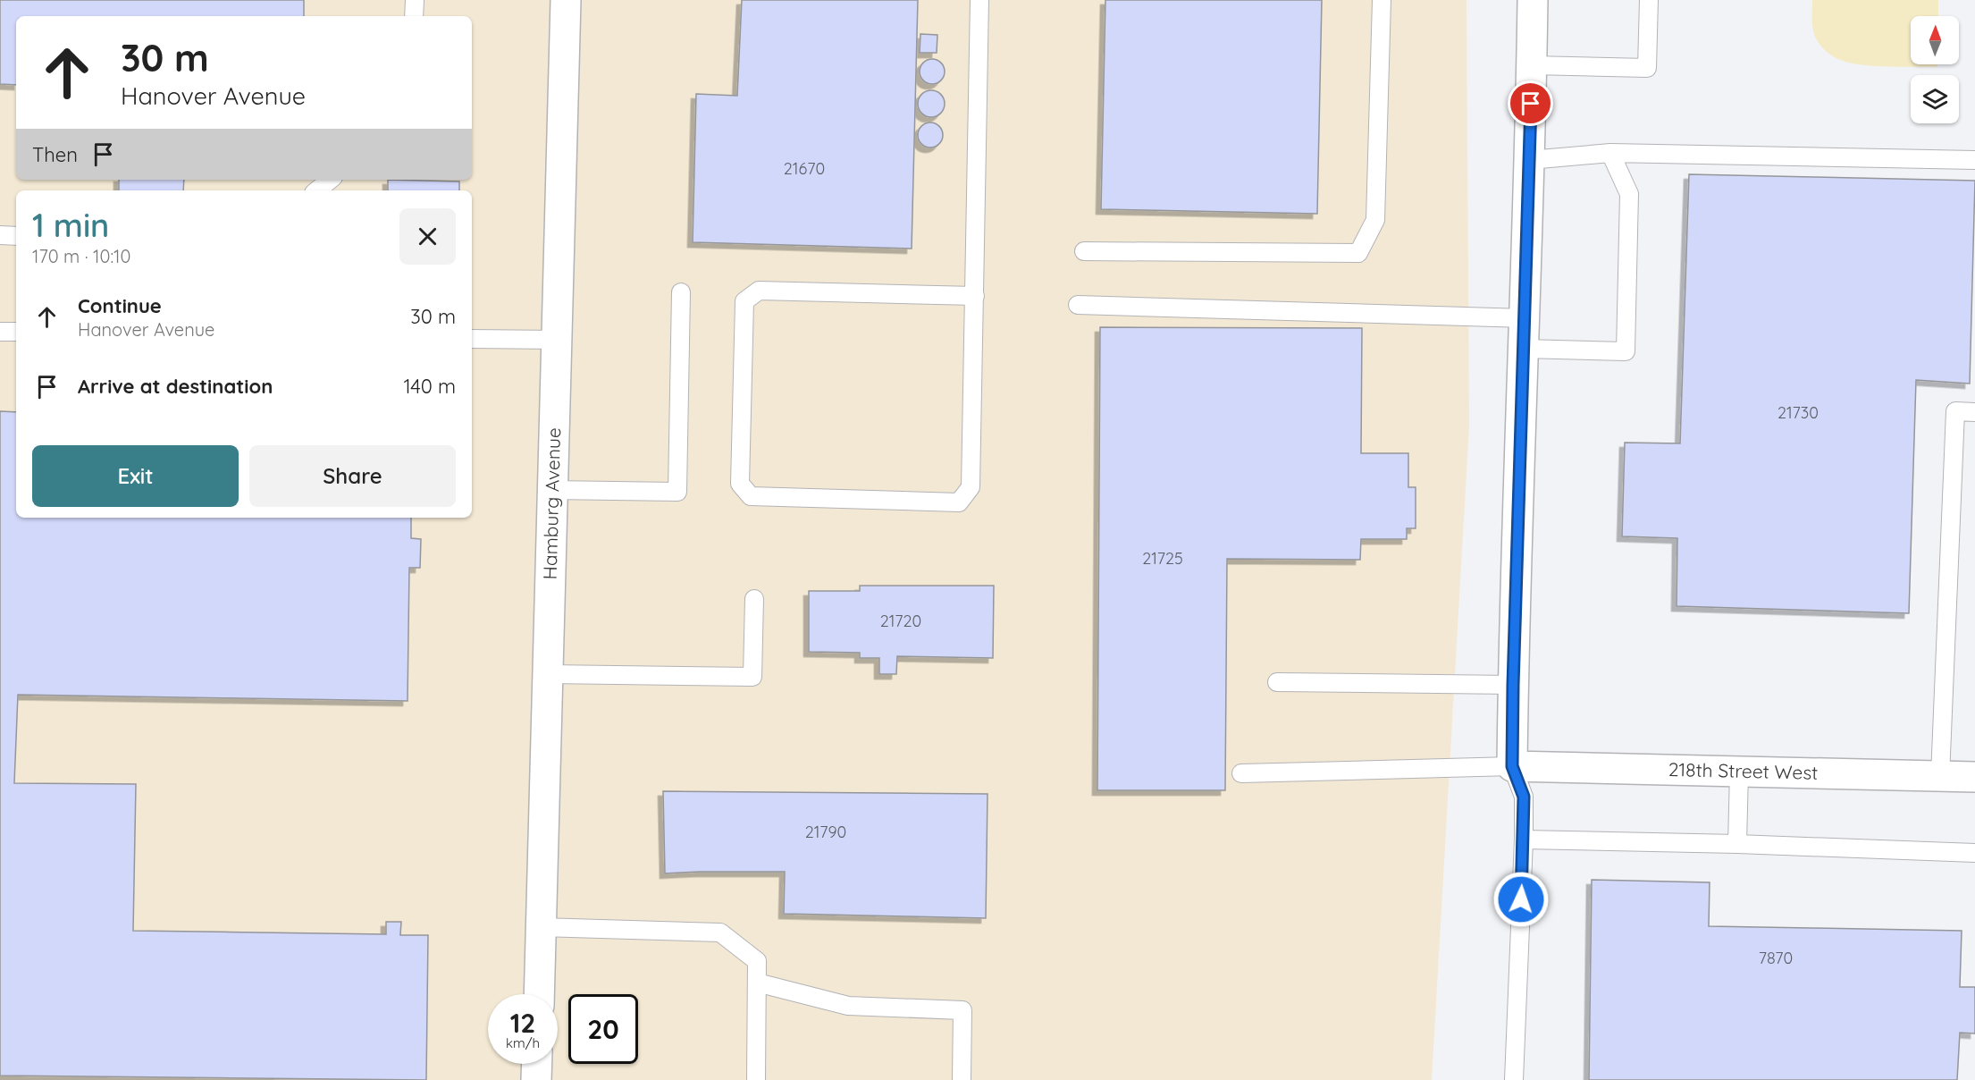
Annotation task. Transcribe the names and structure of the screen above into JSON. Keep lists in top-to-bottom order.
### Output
{
  "streets": {
    "street": ["Hamburg Avenue", "218th Street West"]
  },
  "house_numbers": [
    "21670",
    "21730",
    "21725",
    "21720",
    "21790",
    "7870"
  ],
  "north": "top",
  "page": {
    "turn": ["30 m", "Hanover Avenue"],
    "then": "Then",
    "heading": ["1 min", "170 m · 10:10"],
    "list": [
      {
        "name": "Continue",
        "note": "Hanover Avenue",
        "value": "30 m"
      },
      {
        "name": "Arrive at destination",
        "value": "140 m"
      }
    ],
    "buttons": ["Exit", "Share"],
    "speed": "12 km/h",
    "limit": "20"
  }
}
